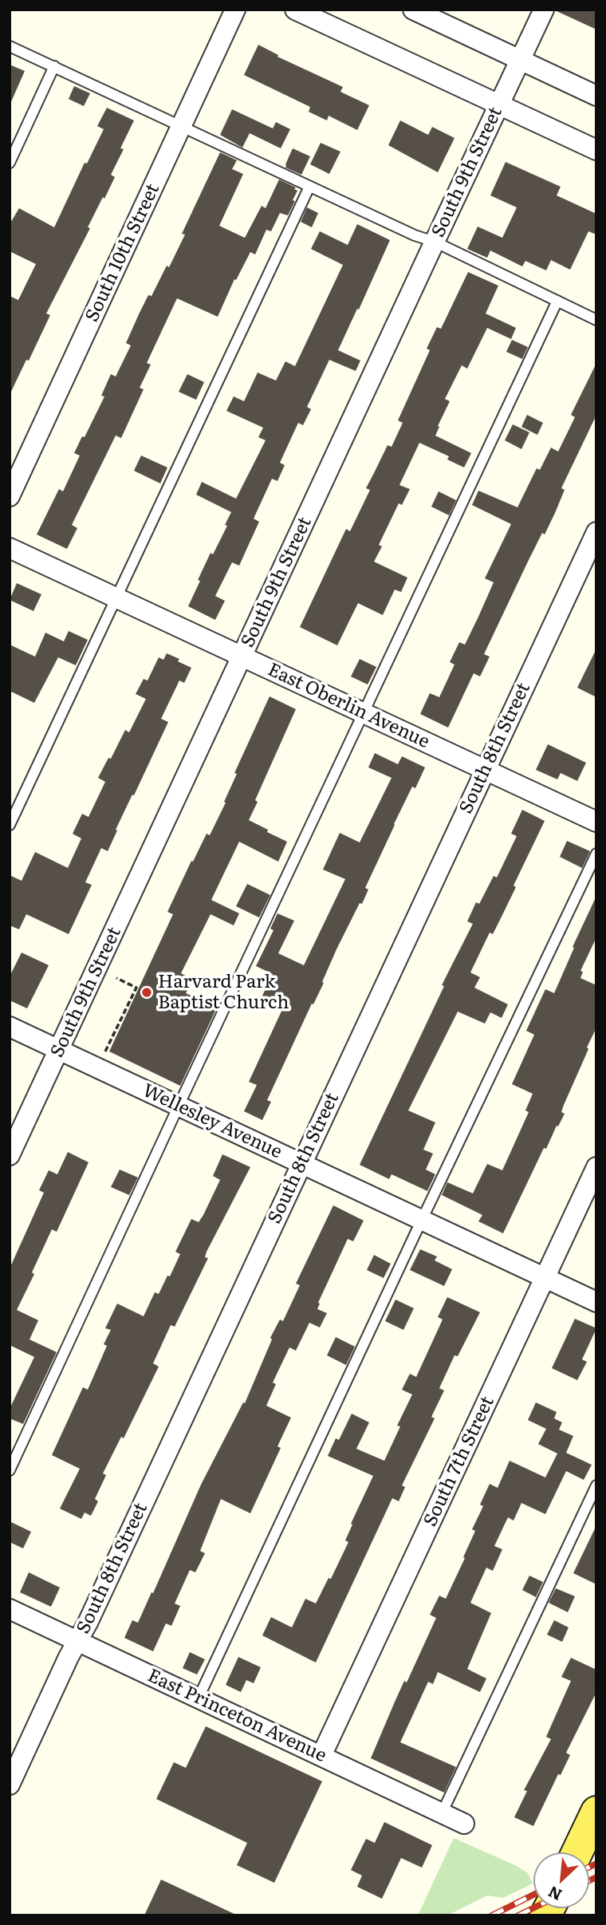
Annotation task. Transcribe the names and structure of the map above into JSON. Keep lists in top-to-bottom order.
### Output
{
  "streets": {
    "street": [
      "South 9th Street",
      "South 10th Street",
      "East Oberlin Avenue",
      "South 8th Street",
      "Wellesley Avenue",
      "South 7th Street",
      "East Princeton Avenue"
    ]
  },
  "crossings": [
    ["South 9th Street", "East Oberlin Avenue"],
    ["South 9th Street", "Wellesley Avenue"],
    ["East Oberlin Avenue", "South 8th Street"],
    ["South 8th Street", "Wellesley Avenue"],
    ["South 8th Street", "East Princeton Avenue"],
    ["Wellesley Avenue", "South 7th Street"],
    ["South 7th Street", "East Princeton Avenue"]
  ],
  "places": ["Harvard Park Baptist Church"],
  "north": "bottom left"
}
